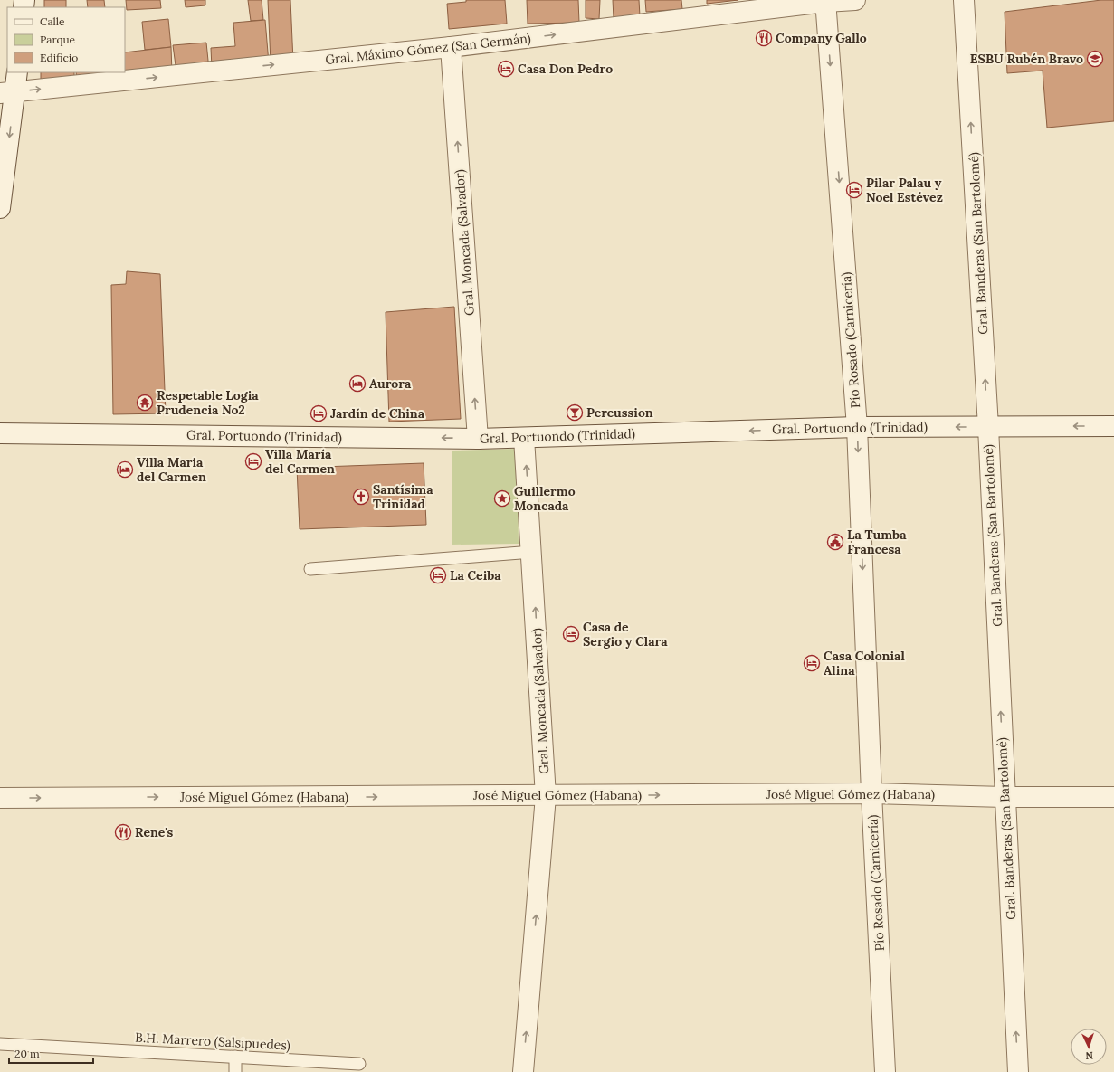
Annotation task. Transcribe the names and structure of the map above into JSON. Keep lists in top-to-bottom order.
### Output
{
  "streets": {
    "street": [
      "Gral. Máximo Gómez (San Germán)",
      "Gral. Moncada (Salvador)",
      "Gral. Banderas (San Bartolomé)",
      "Pío Rosado (Carnicería)",
      "Gral. Portuondo (Trinidad)",
      "José Miguel Gómez (Habana)"
    ],
    "lane": ["B.H. Marrero (Salsipuedes)"]
  },
  "crossings": [
    ["Gral. Máximo Gómez (San Germán)", "Gral. Moncada (Salvador)"],
    ["Gral. Máximo Gómez (San Germán)", "Pío Rosado (Carnicería)"],
    ["Gral. Moncada (Salvador)", "Gral. Portuondo (Trinidad)"],
    ["Gral. Moncada (Salvador)", "José Miguel Gómez (Habana)"],
    ["Gral. Banderas (San Bartolomé)", "Gral. Portuondo (Trinidad)"],
    ["Gral. Banderas (San Bartolomé)", "José Miguel Gómez (Habana)"],
    ["Pío Rosado (Carnicería)", "Gral. Portuondo (Trinidad)"],
    ["Pío Rosado (Carnicería)", "José Miguel Gómez (Habana)"]
  ],
  "one_way": [
    "Gral. Máximo Gómez (San Germán)",
    "Gral. Moncada (Salvador)",
    "Gral. Banderas (San Bartolomé)",
    "Pío Rosado (Carnicería)",
    "Gral. Portuondo (Trinidad)",
    "José Miguel Gómez (Habana)"
  ],
  "places": {
    "restaurant": ["Company Gallo", "Rene's"],
    "school or university": ["ESBU Rubén Bravo"],
    "hotel": [
      "Casa Don Pedro",
      "Pilar Palau y Noel Estévez",
      "Aurora",
      "Jardín de China",
      "Villa María del Carmen",
      "Villa Maria del Carmen",
      "La Ceiba",
      "Casa de Sergio y Clara",
      "Casa Colonial Alina"
    ],
    "temple": ["Respetable Logia Prudencia No2"],
    "bar": ["Percussion"],
    "church": ["Santísima Trinidad"],
    "place": ["Guillermo Moncada"],
    "public building": ["La Tumba Francesa"]
  },
  "legend": ["Calle", "Parque", "Edificio"],
  "scale_bar": "20 m",
  "north": "bottom"
}
